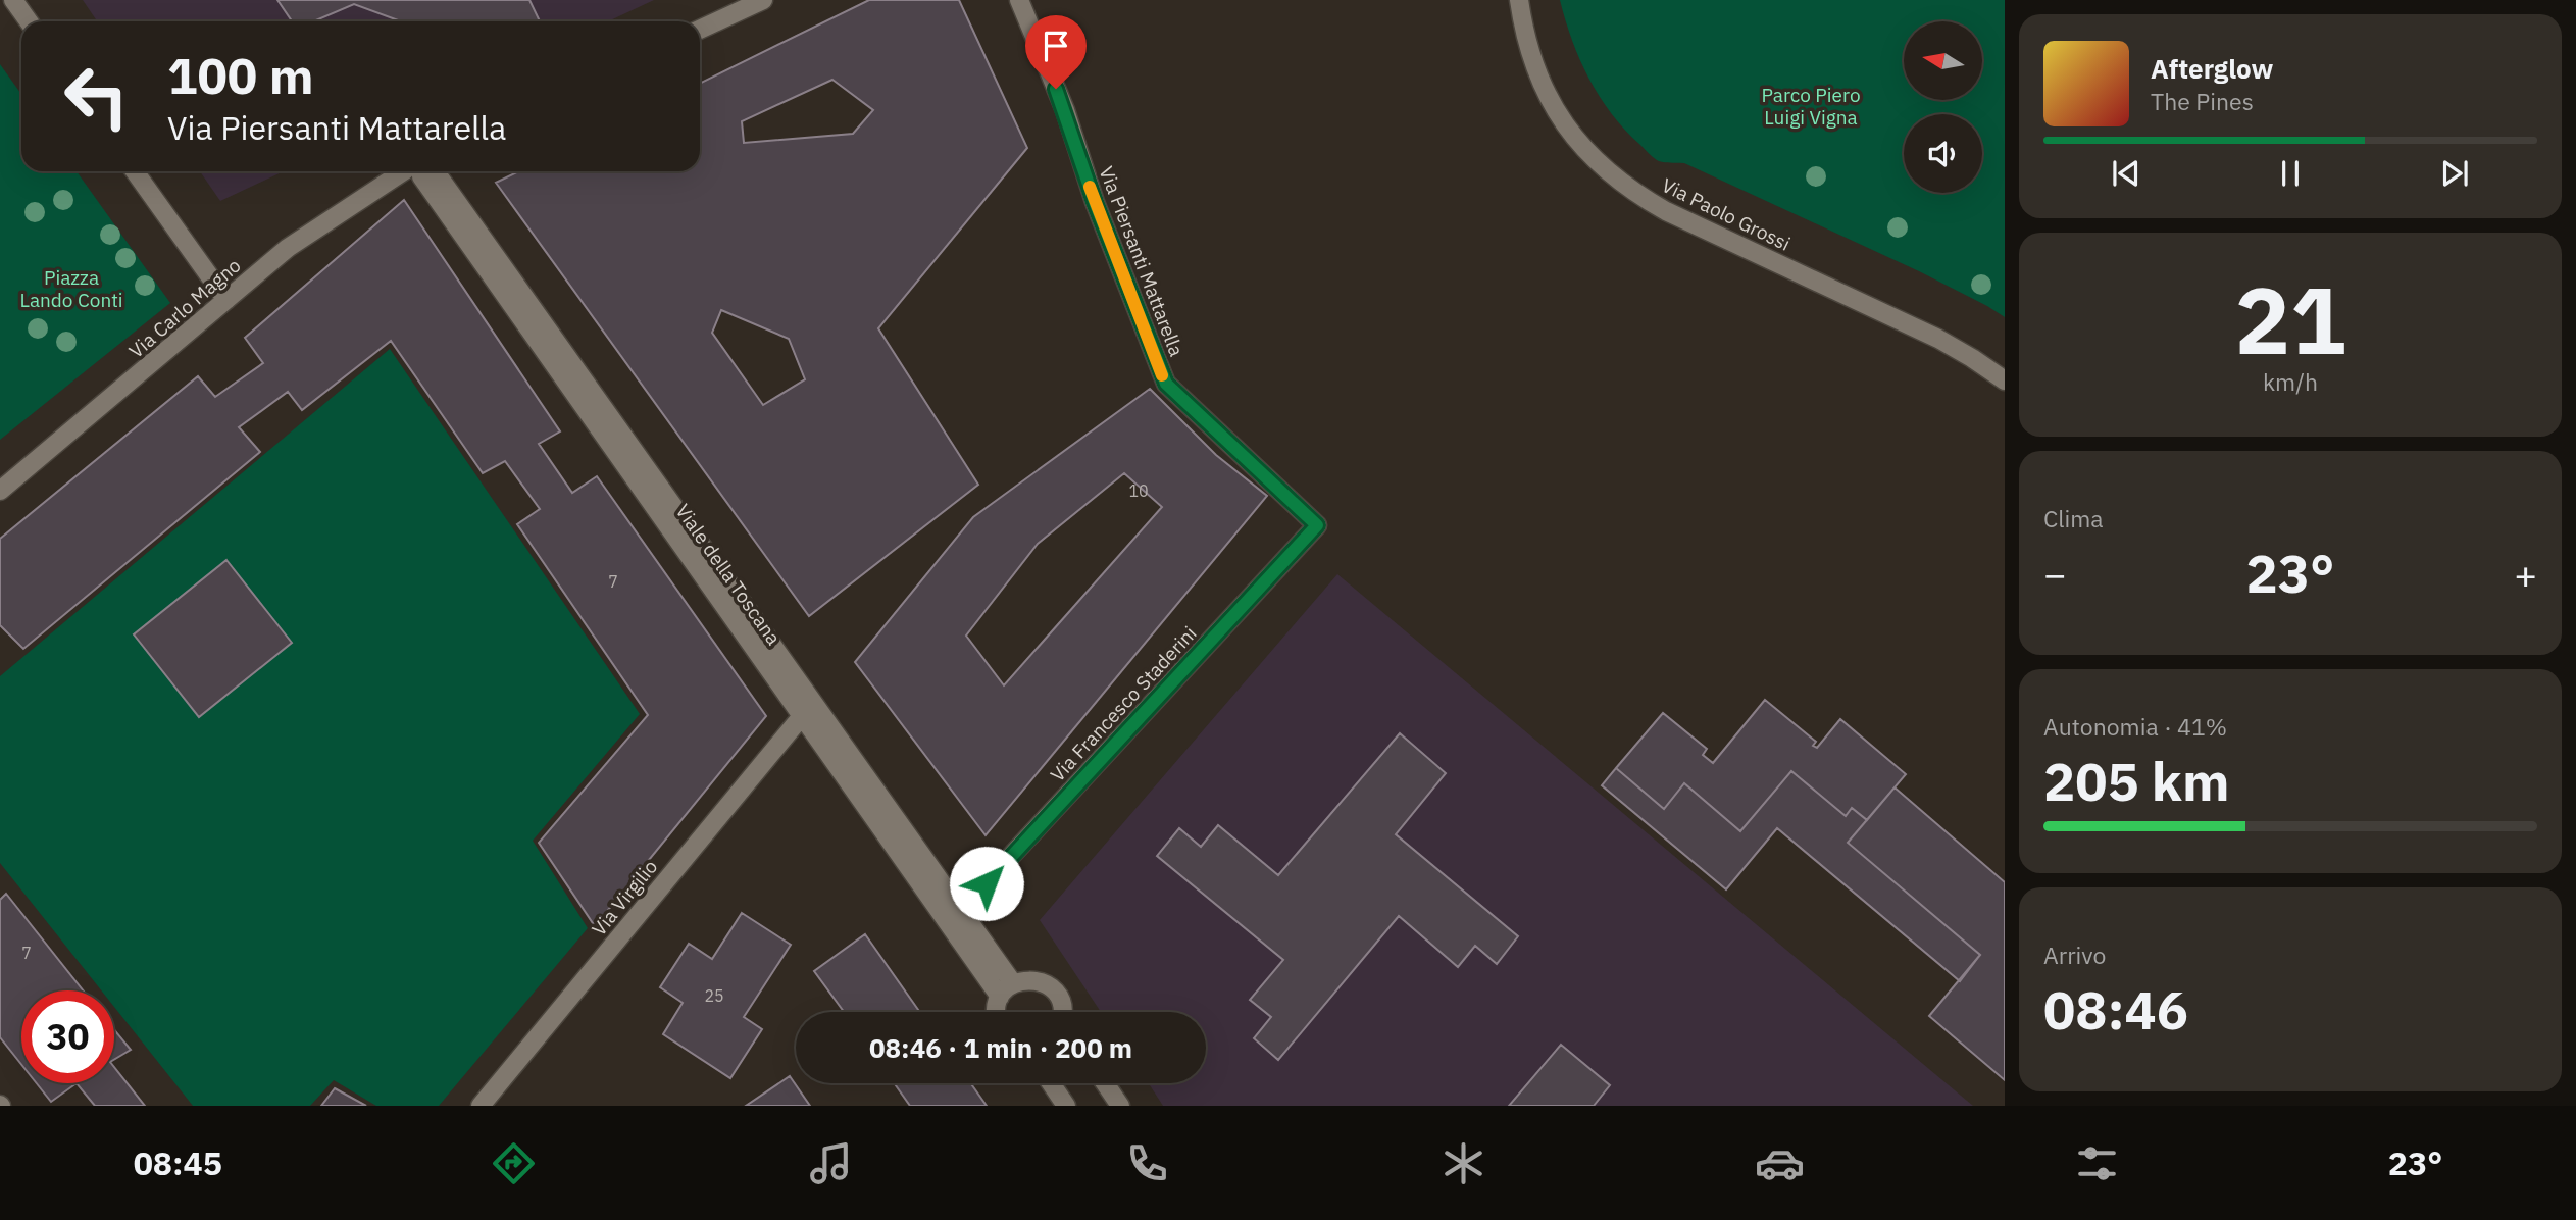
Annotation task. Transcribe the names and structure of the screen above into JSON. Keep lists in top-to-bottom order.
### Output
{
  "streets": {
    "street": [
      "Via Paolo Grossi",
      "Via Piersanti Mattarella",
      "Via Carlo Magno",
      "Viale della Toscana",
      "Via Francesco Staderini",
      "Via Virgilio"
    ]
  },
  "crossings": [
    ["Via Piersanti Mattarella", "Via Francesco Staderini"],
    ["Viale della Toscana", "Via Francesco Staderini"],
    ["Viale della Toscana", "Via Virgilio"]
  ],
  "parks": ["Parco Piero Luigi Vigna", "Piazza Lando Conti"],
  "house_numbers": [
    "10",
    "7",
    "7",
    "25"
  ],
  "north": "left",
  "page": {
    "turn": ["100 m", "Via Piersanti Mattarella"],
    "song": ["Afterglow", "The Pines"],
    "tile": [
      ["21", "km/h"],
      "Clima",
      ["Autonomia · 41%", "205 km"],
      ["Arrivo", "08:46"]
    ],
    "heat": ["−", "23°", "+"],
    "limit": "30",
    "trip": "08:46 · 1 min · 200 m",
    "tabs": ["08:45", "23°"]
  }
}
